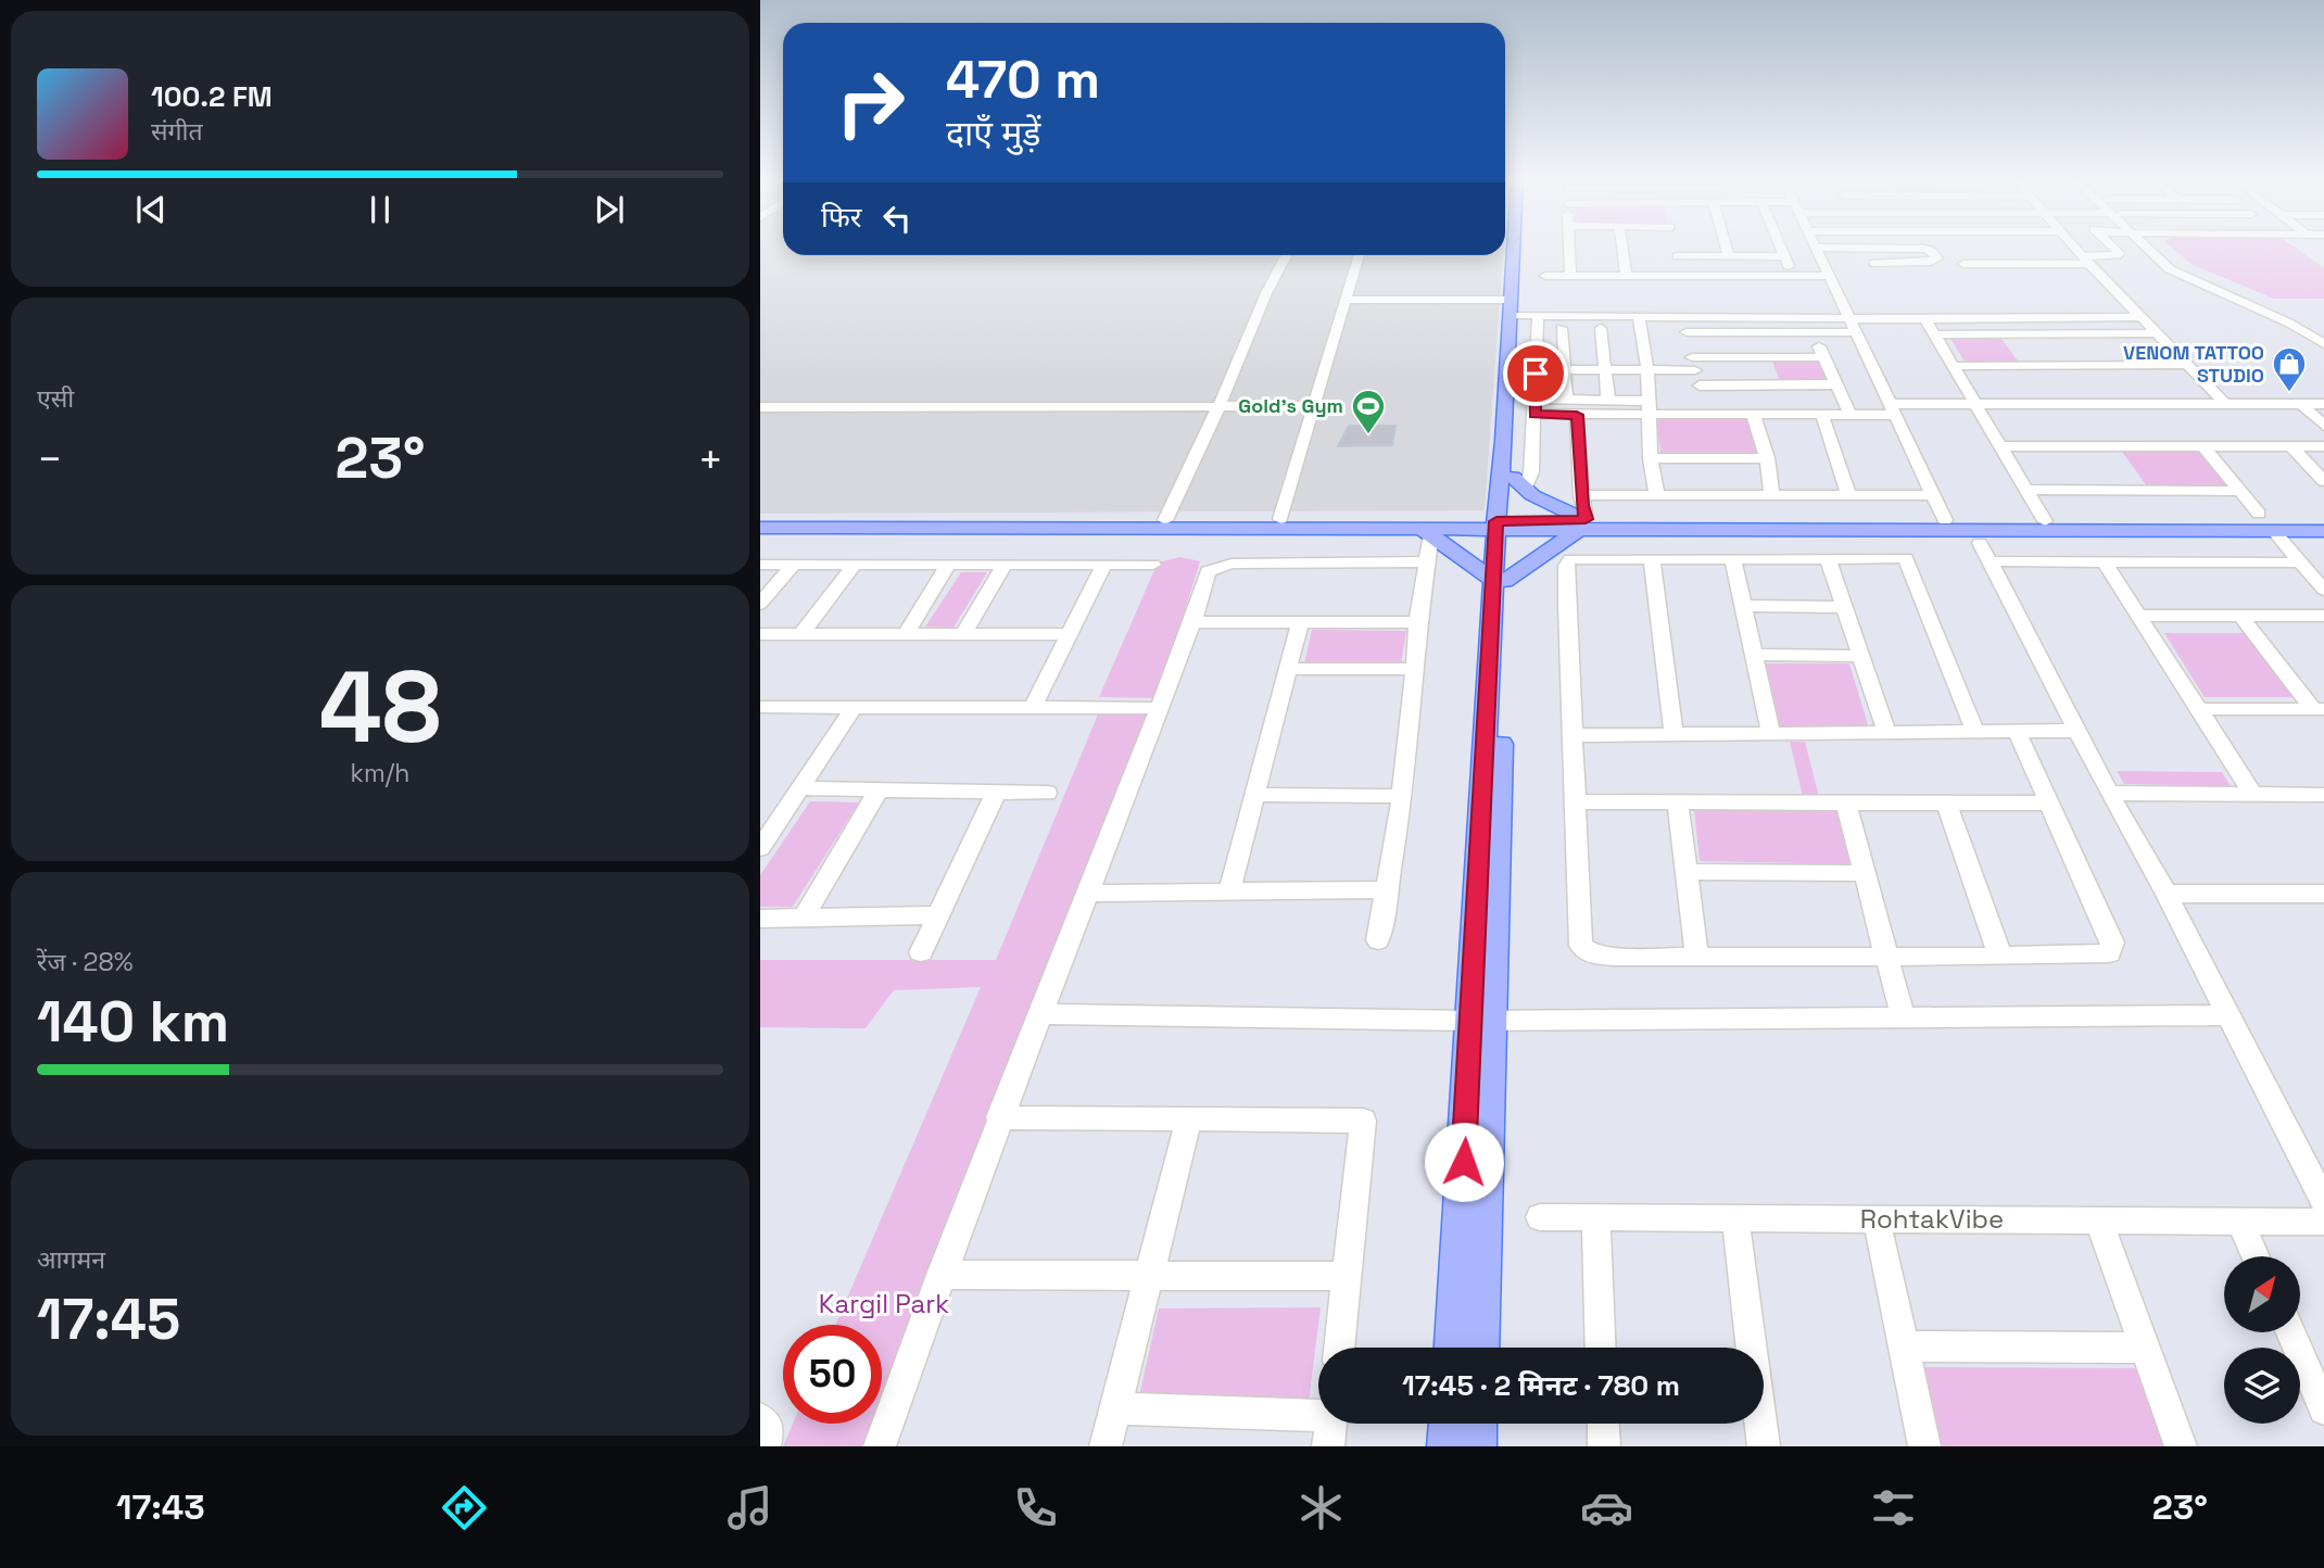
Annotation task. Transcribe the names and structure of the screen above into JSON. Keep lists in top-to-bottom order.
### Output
{
  "streets": {
    "street": ["RohtakVibe"]
  },
  "parks": ["Kargil Park"],
  "places": {
    "shop": ["VENOM TATTOO STUDIO"],
    "sports": ["Gold's Gym"]
  },
  "north": "top right",
  "page": {
    "turn": ["470 m", "दाएँ मुड़ें"],
    "song": ["100.2 FM", "संगीत"],
    "then": "फिर",
    "tile": [
      "एसी",
      ["48", "km/h"],
      ["रेंज · 28%", "140 km"],
      ["आगमन", "17:45"]
    ],
    "heat": ["−", "23°", "+"],
    "limit": "50",
    "trip": "17:45 · 2 मिनट · 780 m",
    "tabs": ["17:43", "23°"]
  }
}
